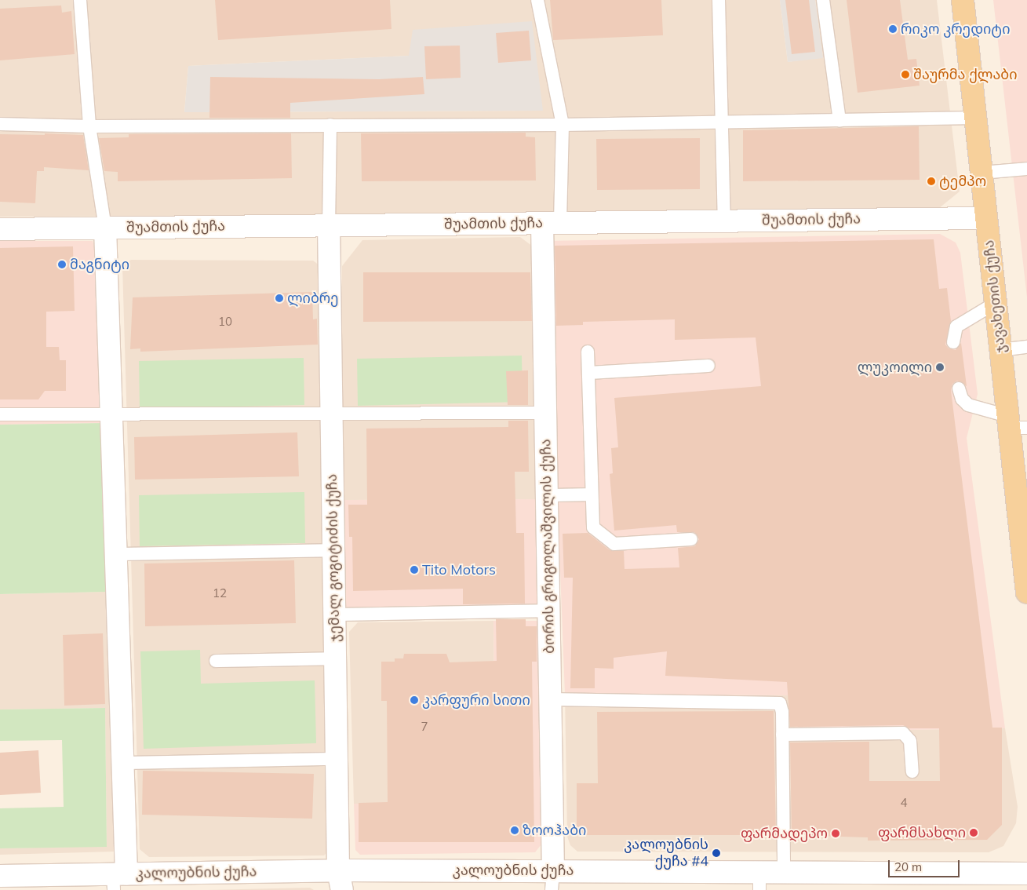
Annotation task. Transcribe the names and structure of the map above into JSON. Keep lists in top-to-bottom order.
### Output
{
  "streets": {
    "main road": ["ჯავახეთის ქუჩა"],
    "street": [
      "შუამთის ქუჩა",
      "ბორის გრიგოლაშვილის ქუჩა",
      "ჯემალ გოგიტიძის ქუჩა",
      "კალოუბნის ქუჩა"
    ]
  },
  "crossings": [
    ["შუამთის ქუჩა", "ჯავახეთის ქუჩა"],
    ["შუამთის ქუჩა", "ბორის გრიგოლაშვილის ქუჩა"],
    ["შუამთის ქუჩა", "ჯემალ გოგიტიძის ქუჩა"],
    ["ბორის გრიგოლაშვილის ქუჩა", "კალოუბნის ქუჩა"],
    ["ჯემალ გოგიტიძის ქუჩა", "კალოუბნის ქუჩა"]
  ],
  "places": [
    "რიკო კრედიტი",
    "შაურმა ქლაბი",
    "ტემპო",
    "მაგნიტი",
    "ლიბრე",
    "ლუკოილი",
    "Tito Motors",
    "კარფური სითი",
    "ზოოჰაბი",
    "ფარმსახლი",
    "ფარმადეპო",
    "კალოუბნის ქუჩა #4"
  ],
  "house_numbers": [
    "10",
    "12",
    "7",
    "4"
  ],
  "scale_bar": "20 m"
}
